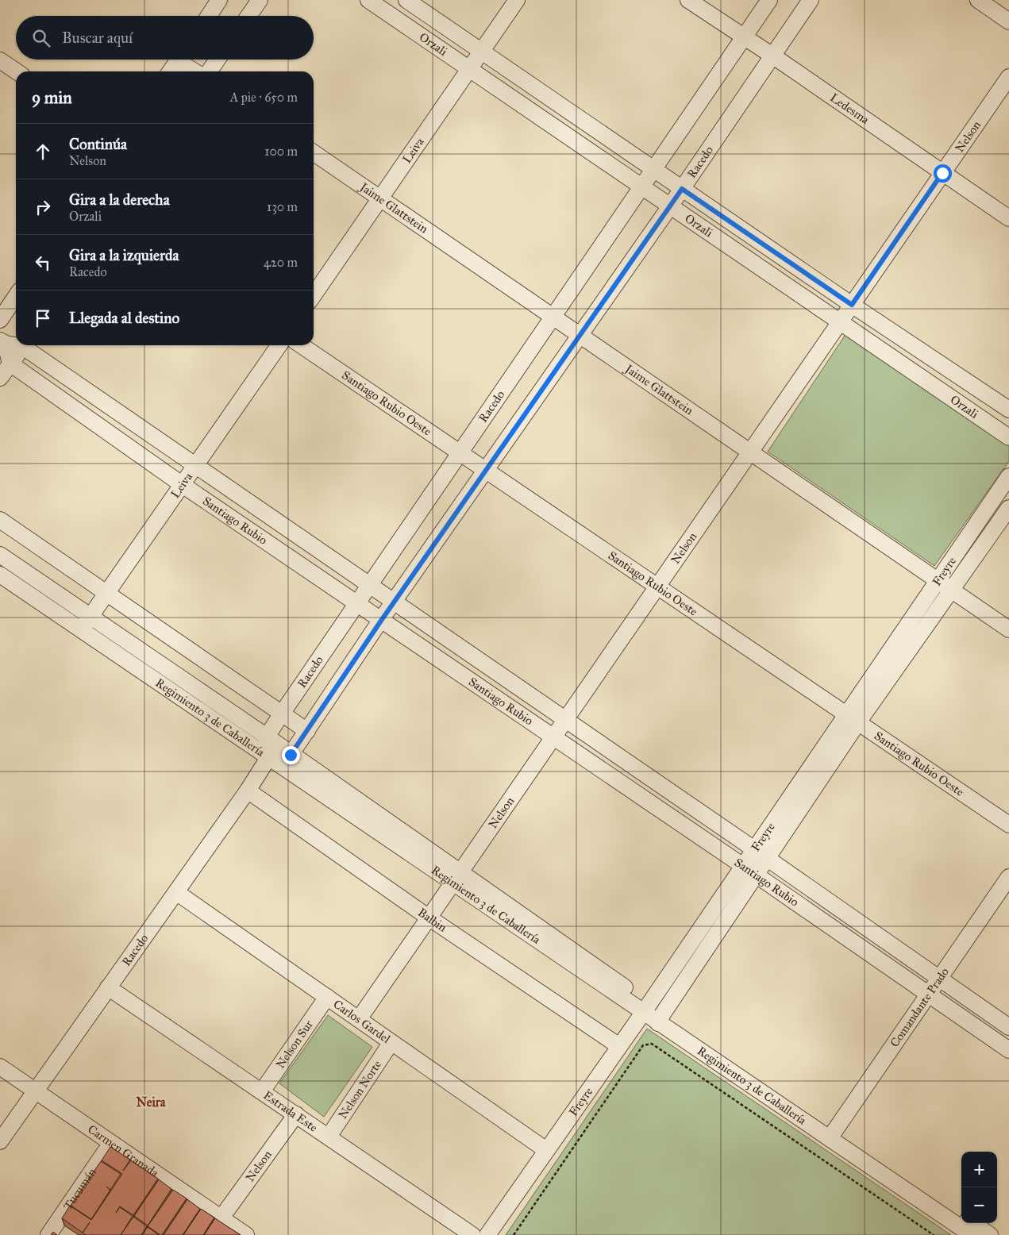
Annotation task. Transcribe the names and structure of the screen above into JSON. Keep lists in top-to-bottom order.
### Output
{
  "streets": {
    "street": [
      "Orzali",
      "Ledesma",
      "Nelson",
      "Leiva",
      "Racedo",
      "Jaime Glattstein",
      "Santiago Rubio Oeste",
      "Santiago Rubio",
      "Freyre",
      "Regimiento 3 de Caballería",
      "Balbin",
      "Comandante Prado",
      "Carlos Gardel",
      "Nelson Sur",
      "Nelson Norte",
      "Estrada Este",
      "Carmen Granada",
      "Tucumán"
    ]
  },
  "crossings": [
    ["Orzali", "Nelson"],
    ["Orzali", "Leiva"],
    ["Orzali", "Racedo"],
    ["Ledesma", "Nelson"],
    ["Ledesma", "Racedo"],
    ["Nelson", "Jaime Glattstein"],
    ["Nelson", "Santiago Rubio Oeste"],
    ["Nelson", "Santiago Rubio"],
    ["Nelson", "Regimiento 3 de Caballería"],
    ["Nelson", "Balbin"],
    ["Nelson", "Carlos Gardel"],
    ["Nelson", "Estrada Este"],
    ["Nelson", "Carmen Granada"],
    ["Leiva", "Jaime Glattstein"],
    ["Leiva", "Santiago Rubio"],
    ["Leiva", "Regimiento 3 de Caballería"],
    ["Racedo", "Jaime Glattstein"],
    ["Racedo", "Santiago Rubio Oeste"],
    ["Racedo", "Santiago Rubio"],
    ["Racedo", "Regimiento 3 de Caballería"],
    ["Racedo", "Balbin"],
    ["Racedo", "Carlos Gardel"],
    ["Racedo", "Estrada Este"],
    ["Racedo", "Carmen Granada"],
    ["Jaime Glattstein", "Freyre"],
    ["Santiago Rubio Oeste", "Freyre"],
    ["Santiago Rubio", "Freyre"],
    ["Santiago Rubio", "Comandante Prado"],
    ["Freyre", "Regimiento 3 de Caballería"],
    ["Freyre", "Balbin"],
    ["Freyre", "Carlos Gardel"],
    ["Regimiento 3 de Caballería", "Comandante Prado"],
    ["Carlos Gardel", "Nelson Sur"],
    ["Carlos Gardel", "Nelson Norte"],
    ["Nelson Sur", "Estrada Este"],
    ["Nelson Norte", "Estrada Este"],
    ["Carmen Granada", "Tucumán"]
  ],
  "districts": ["Neira"],
  "page": {
    "search": "Buscar aquí",
    "heading": ["9 min", "A pie · 650 m"],
    "list": [
      ["Continúa", "Nelson", "100 m"],
      ["Gira a la derecha", "Orzali", "130 m"],
      ["Gira a la izquierda", "Racedo", "420 m"],
      "Llegada al destino"
    ],
    "map_buttons": ["+", "−"]
  }
}
